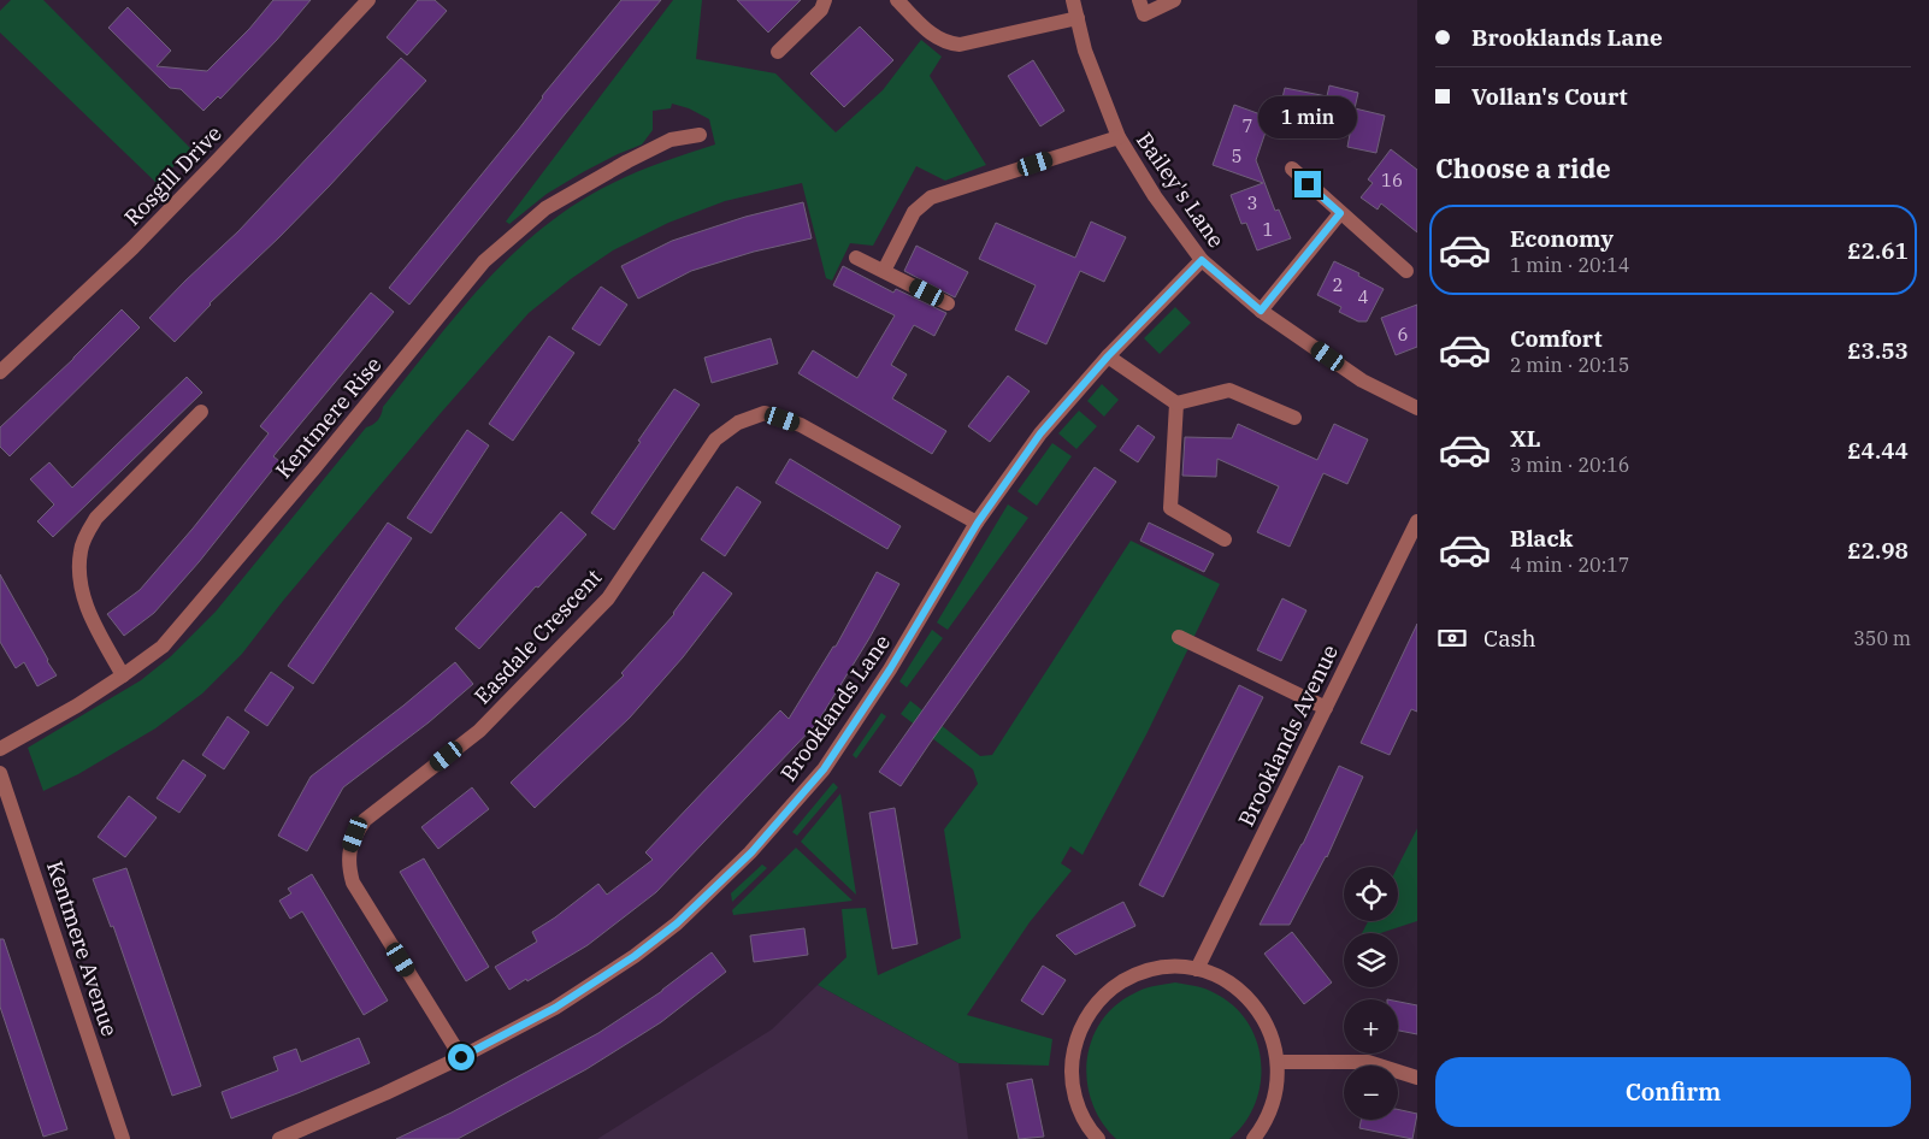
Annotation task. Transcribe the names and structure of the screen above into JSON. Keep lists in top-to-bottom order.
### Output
{
  "streets": {
    "street": [
      "Rosgill Drive",
      "Bailey's Lane",
      "Kentmere Rise",
      "Easdale Crescent",
      "Brooklands Lane",
      "Brooklands Avenue",
      "Kentmere Avenue"
    ]
  },
  "crossings": [
    ["Bailey's Lane", "Brooklands Lane"],
    ["Easdale Crescent", "Brooklands Lane"]
  ],
  "house_numbers": [
    "7",
    "5",
    "16",
    "3",
    "1",
    "2",
    "4",
    "6"
  ],
  "page": {
    "banner": ["Brooklands Lane", "Vollan's Court"],
    "bubble": "1 min",
    "heading": "Choose a ride",
    "list": [
      {
        "name": "Economy",
        "note": "1 min · 20:14",
        "value": "£2.61"
      },
      {
        "name": "Comfort",
        "note": "2 min · 20:15",
        "value": "£3.53"
      },
      {
        "name": "XL",
        "note": "3 min · 20:16",
        "value": "£4.44"
      },
      {
        "name": "Black",
        "note": "4 min · 20:17",
        "value": "£2.98"
      }
    ],
    "pay": ["Cash", "350 m"],
    "map_buttons": ["+", "−"],
    "buttons": "Confirm"
  }
}
